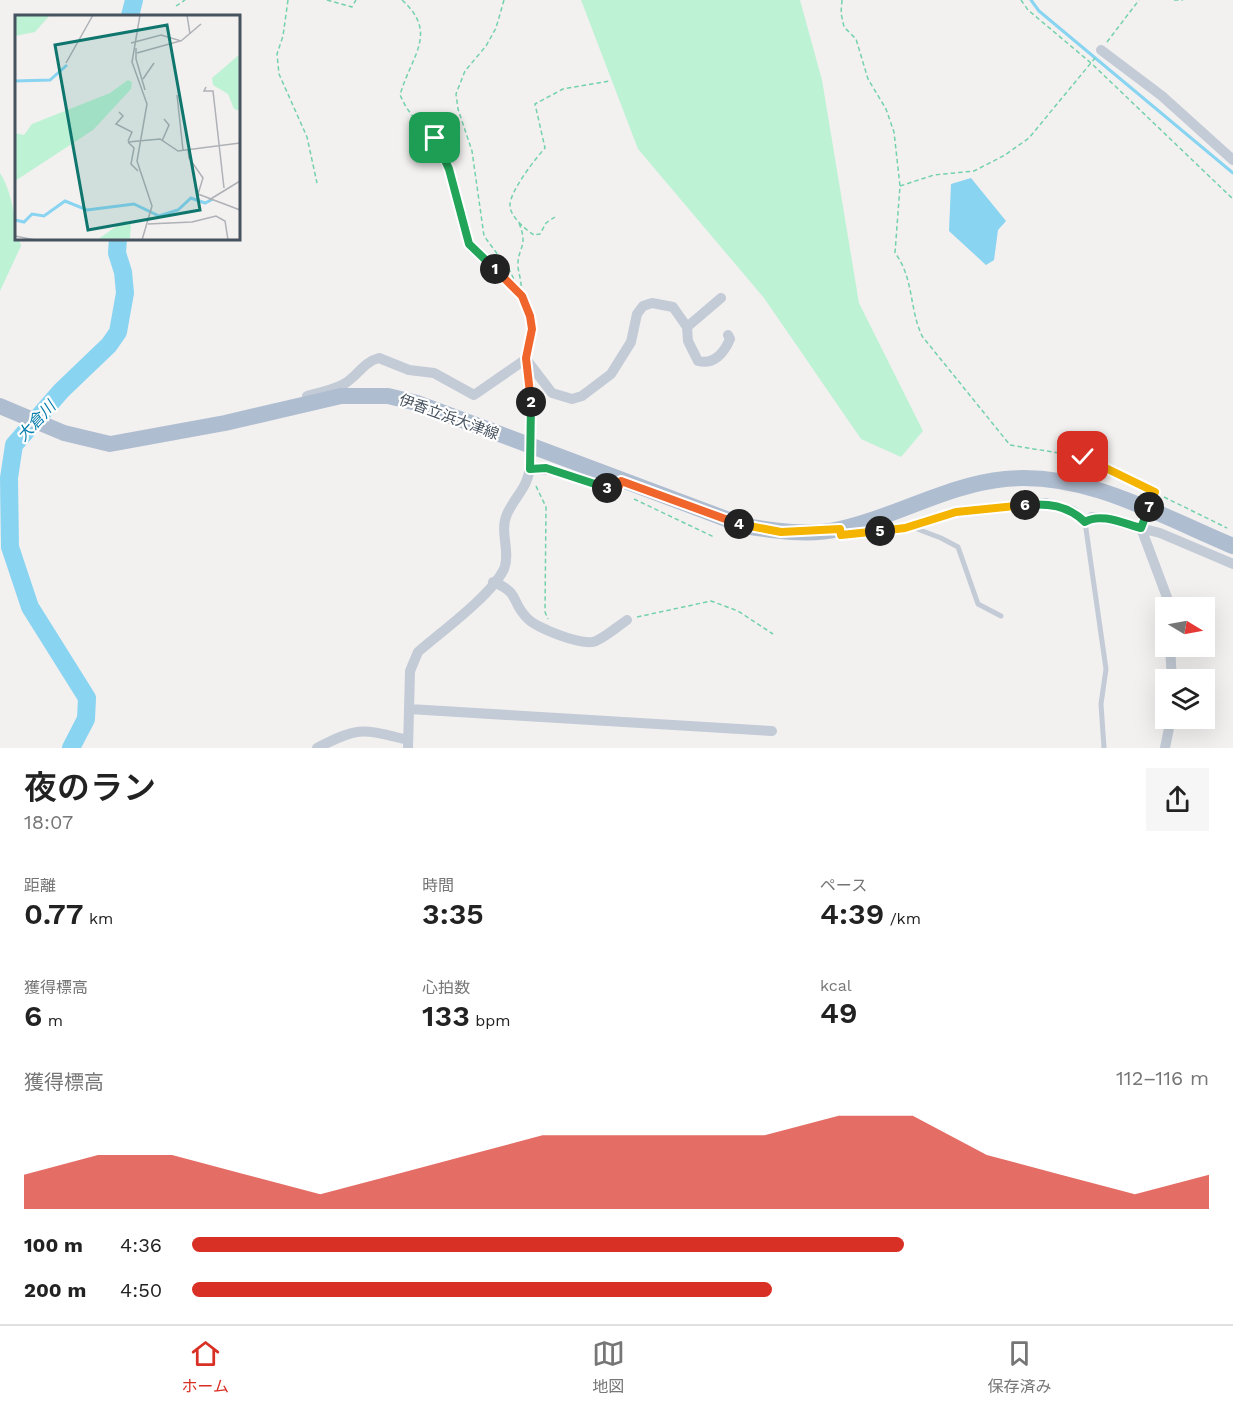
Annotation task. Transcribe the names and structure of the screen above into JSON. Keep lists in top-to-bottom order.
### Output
{
  "streets": {
    "main road": ["伊香立浜大津線"]
  },
  "water": ["大倉川"],
  "north": "right",
  "page": {
    "pins": [
      "1",
      "2",
      "3",
      "6",
      "7",
      "4",
      "5"
    ],
    "heading": ["夜のラン", "18:07"],
    "stats": [
      ["距離", "0.77 km"],
      ["時間", "3:35"],
      ["ペース", "4:39 /km"],
      ["獲得標高", "6 m"],
      ["心拍数", "133 bpm"],
      ["kcal", "49"]
    ],
    "chart": ["獲得標高", "112–116 m"],
    "list": [
      {
        "name": "100 m",
        "note": "4:36"
      },
      {
        "name": "200 m",
        "note": "4:50"
      }
    ],
    "tabs": ["ホーム", "地図", "保存済み"]
  }
}
